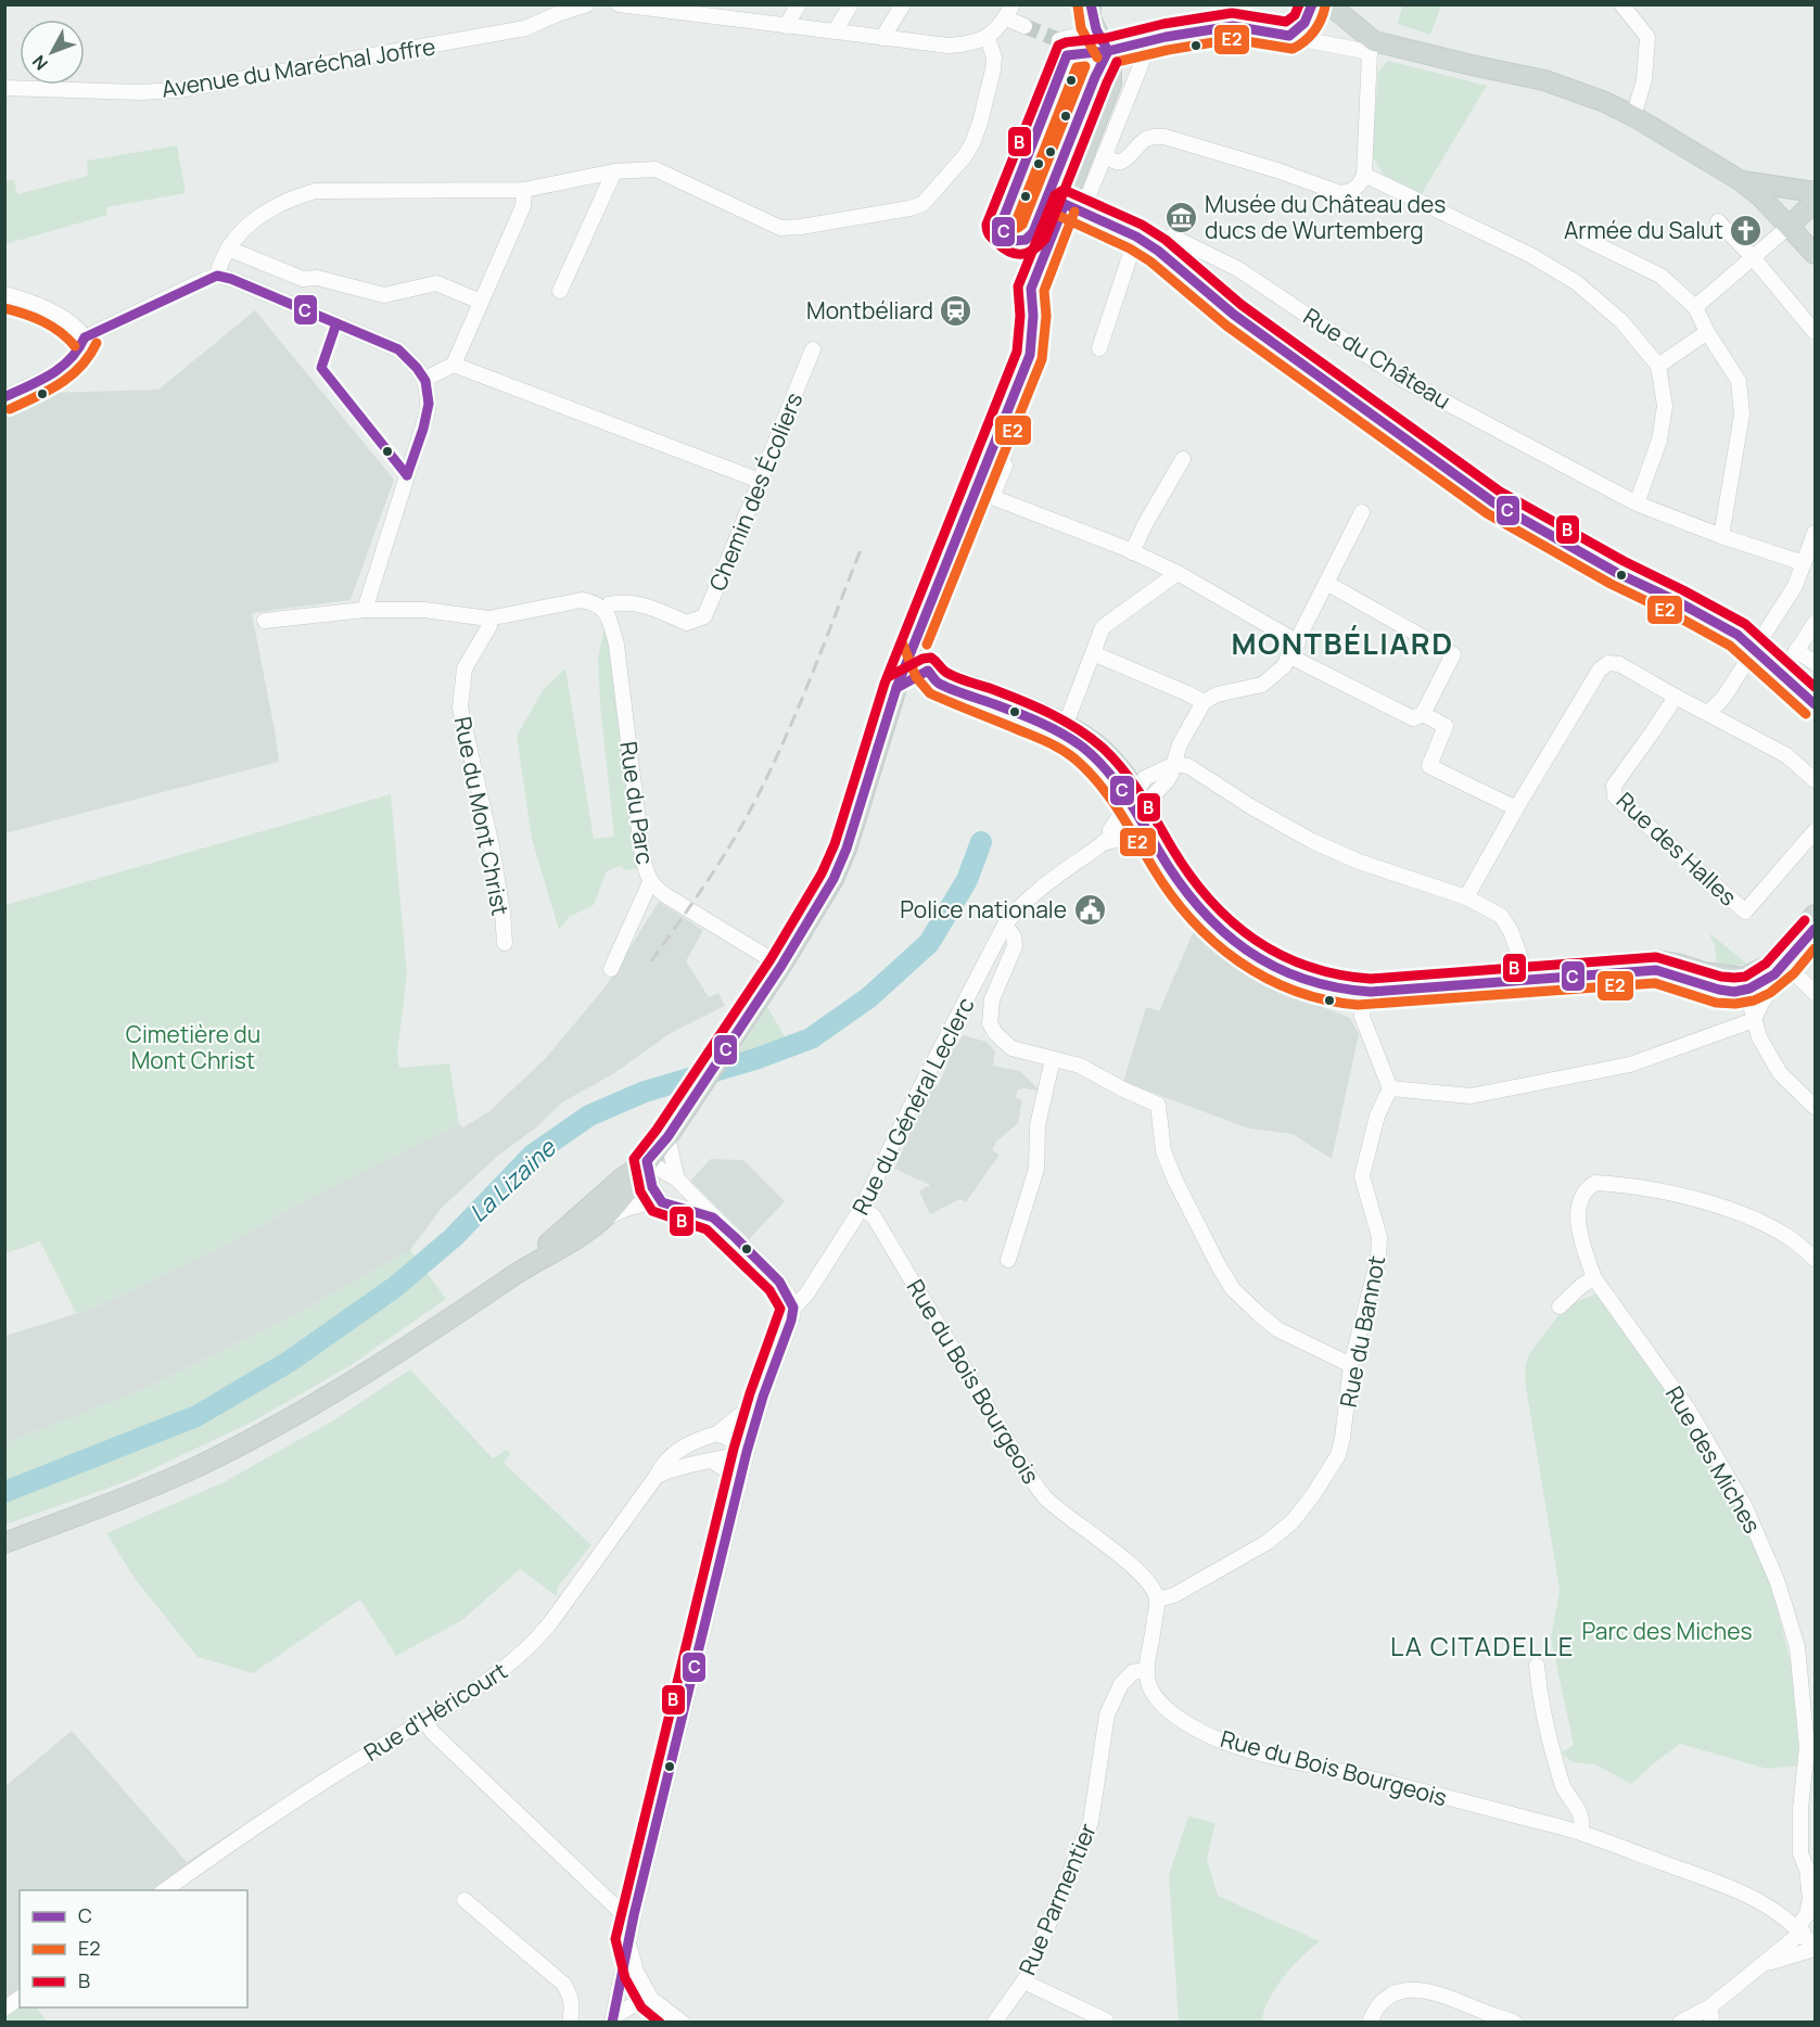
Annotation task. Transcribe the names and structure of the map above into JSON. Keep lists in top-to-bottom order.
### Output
{
  "streets": {
    "street": [
      "Avenue du Maréchal Joffre",
      "Rue du Château",
      "Chemin des Écoliers",
      "Rue du Parc",
      "Rue du Mont Christ",
      "Rue des Halles",
      "Rue du Général Leclerc",
      "Rue du Bannot",
      "Rue du Bois Bourgeois",
      "Rue des Miches",
      "Rue d'Héricourt",
      "Rue Parmentier"
    ]
  },
  "crossings": [
    ["Chemin des Écoliers", "Rue du Parc"],
    ["Rue du Général Leclerc", "Rue du Bois Bourgeois"],
    ["Rue du Général Leclerc", "Rue d'Héricourt"],
    ["Rue du Bannot", "Rue du Bois Bourgeois"],
    ["Rue du Bois Bourgeois", "Rue des Miches"],
    ["Rue du Bois Bourgeois", "Rue Parmentier"]
  ],
  "districts": ["MONTBÉLIARD", "LA CITADELLE"],
  "water": ["La Lizaine"],
  "parks": ["Cimetière du Mont Christ", "Parc des Miches"],
  "places": {
    "museum": ["Musée du Château des ducs de Wurtemberg"],
    "church": ["Armée du Salut"],
    "station": ["Montbéliard"],
    "public building": ["Police nationale"]
  },
  "lines": ["transit line C", "transit line B", "transit line E2"],
  "legend": ["C", "E2", "B"],
  "north": "bottom left"
}
